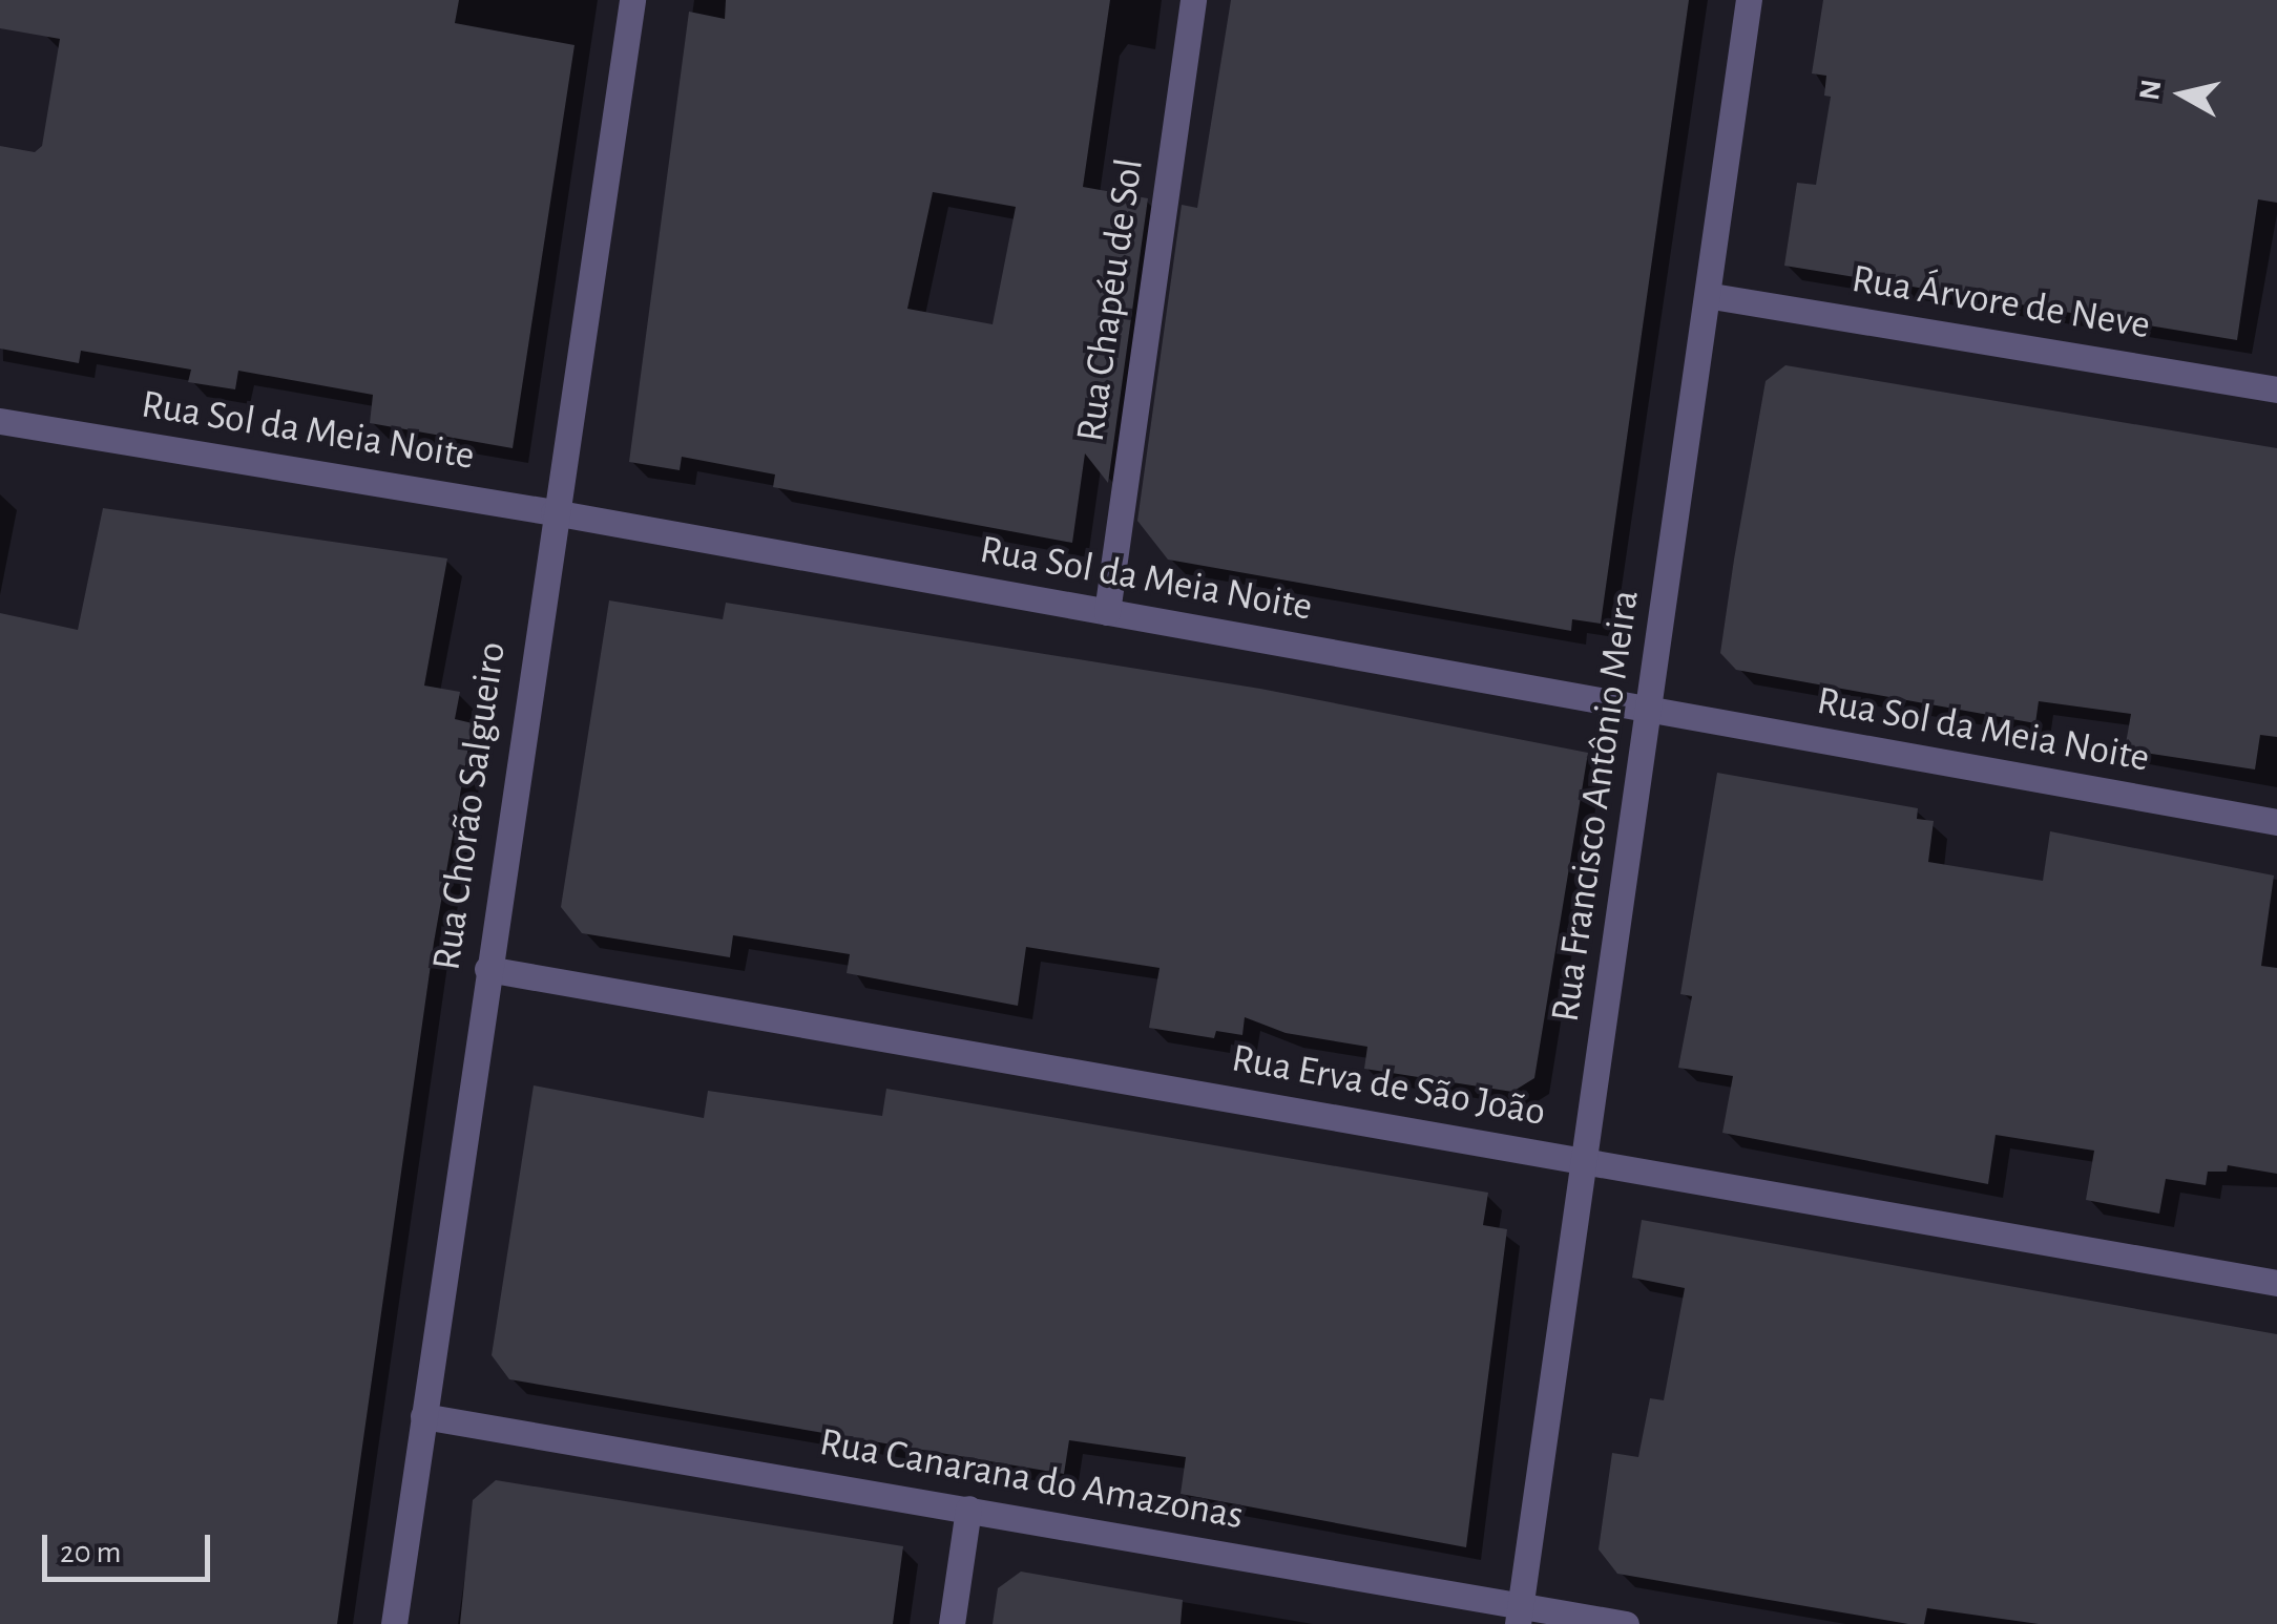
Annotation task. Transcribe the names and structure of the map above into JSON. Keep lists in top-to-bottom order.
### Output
{
  "streets": {
    "street": [
      "Rua Chapéu de Sol",
      "Rua Árvore de Neve",
      "Rua Sol da Meia Noite",
      "Rua Chorão Salgueiro",
      "Rua Francisco Antônio Meira",
      "Rua Erva de São João",
      "Rua Canarana do Amazonas"
    ]
  },
  "crossings": [
    ["Rua Chapéu de Sol", "Rua Sol da Meia Noite"],
    ["Rua Árvore de Neve", "Rua Francisco Antônio Meira"],
    ["Rua Sol da Meia Noite", "Rua Chorão Salgueiro"],
    ["Rua Sol da Meia Noite", "Rua Francisco Antônio Meira"],
    ["Rua Chorão Salgueiro", "Rua Erva de São João"],
    ["Rua Chorão Salgueiro", "Rua Canarana do Amazonas"],
    ["Rua Francisco Antônio Meira", "Rua Erva de São João"],
    ["Rua Francisco Antônio Meira", "Rua Canarana do Amazonas"]
  ],
  "scale_bar": "20 m",
  "north": "left"
}
